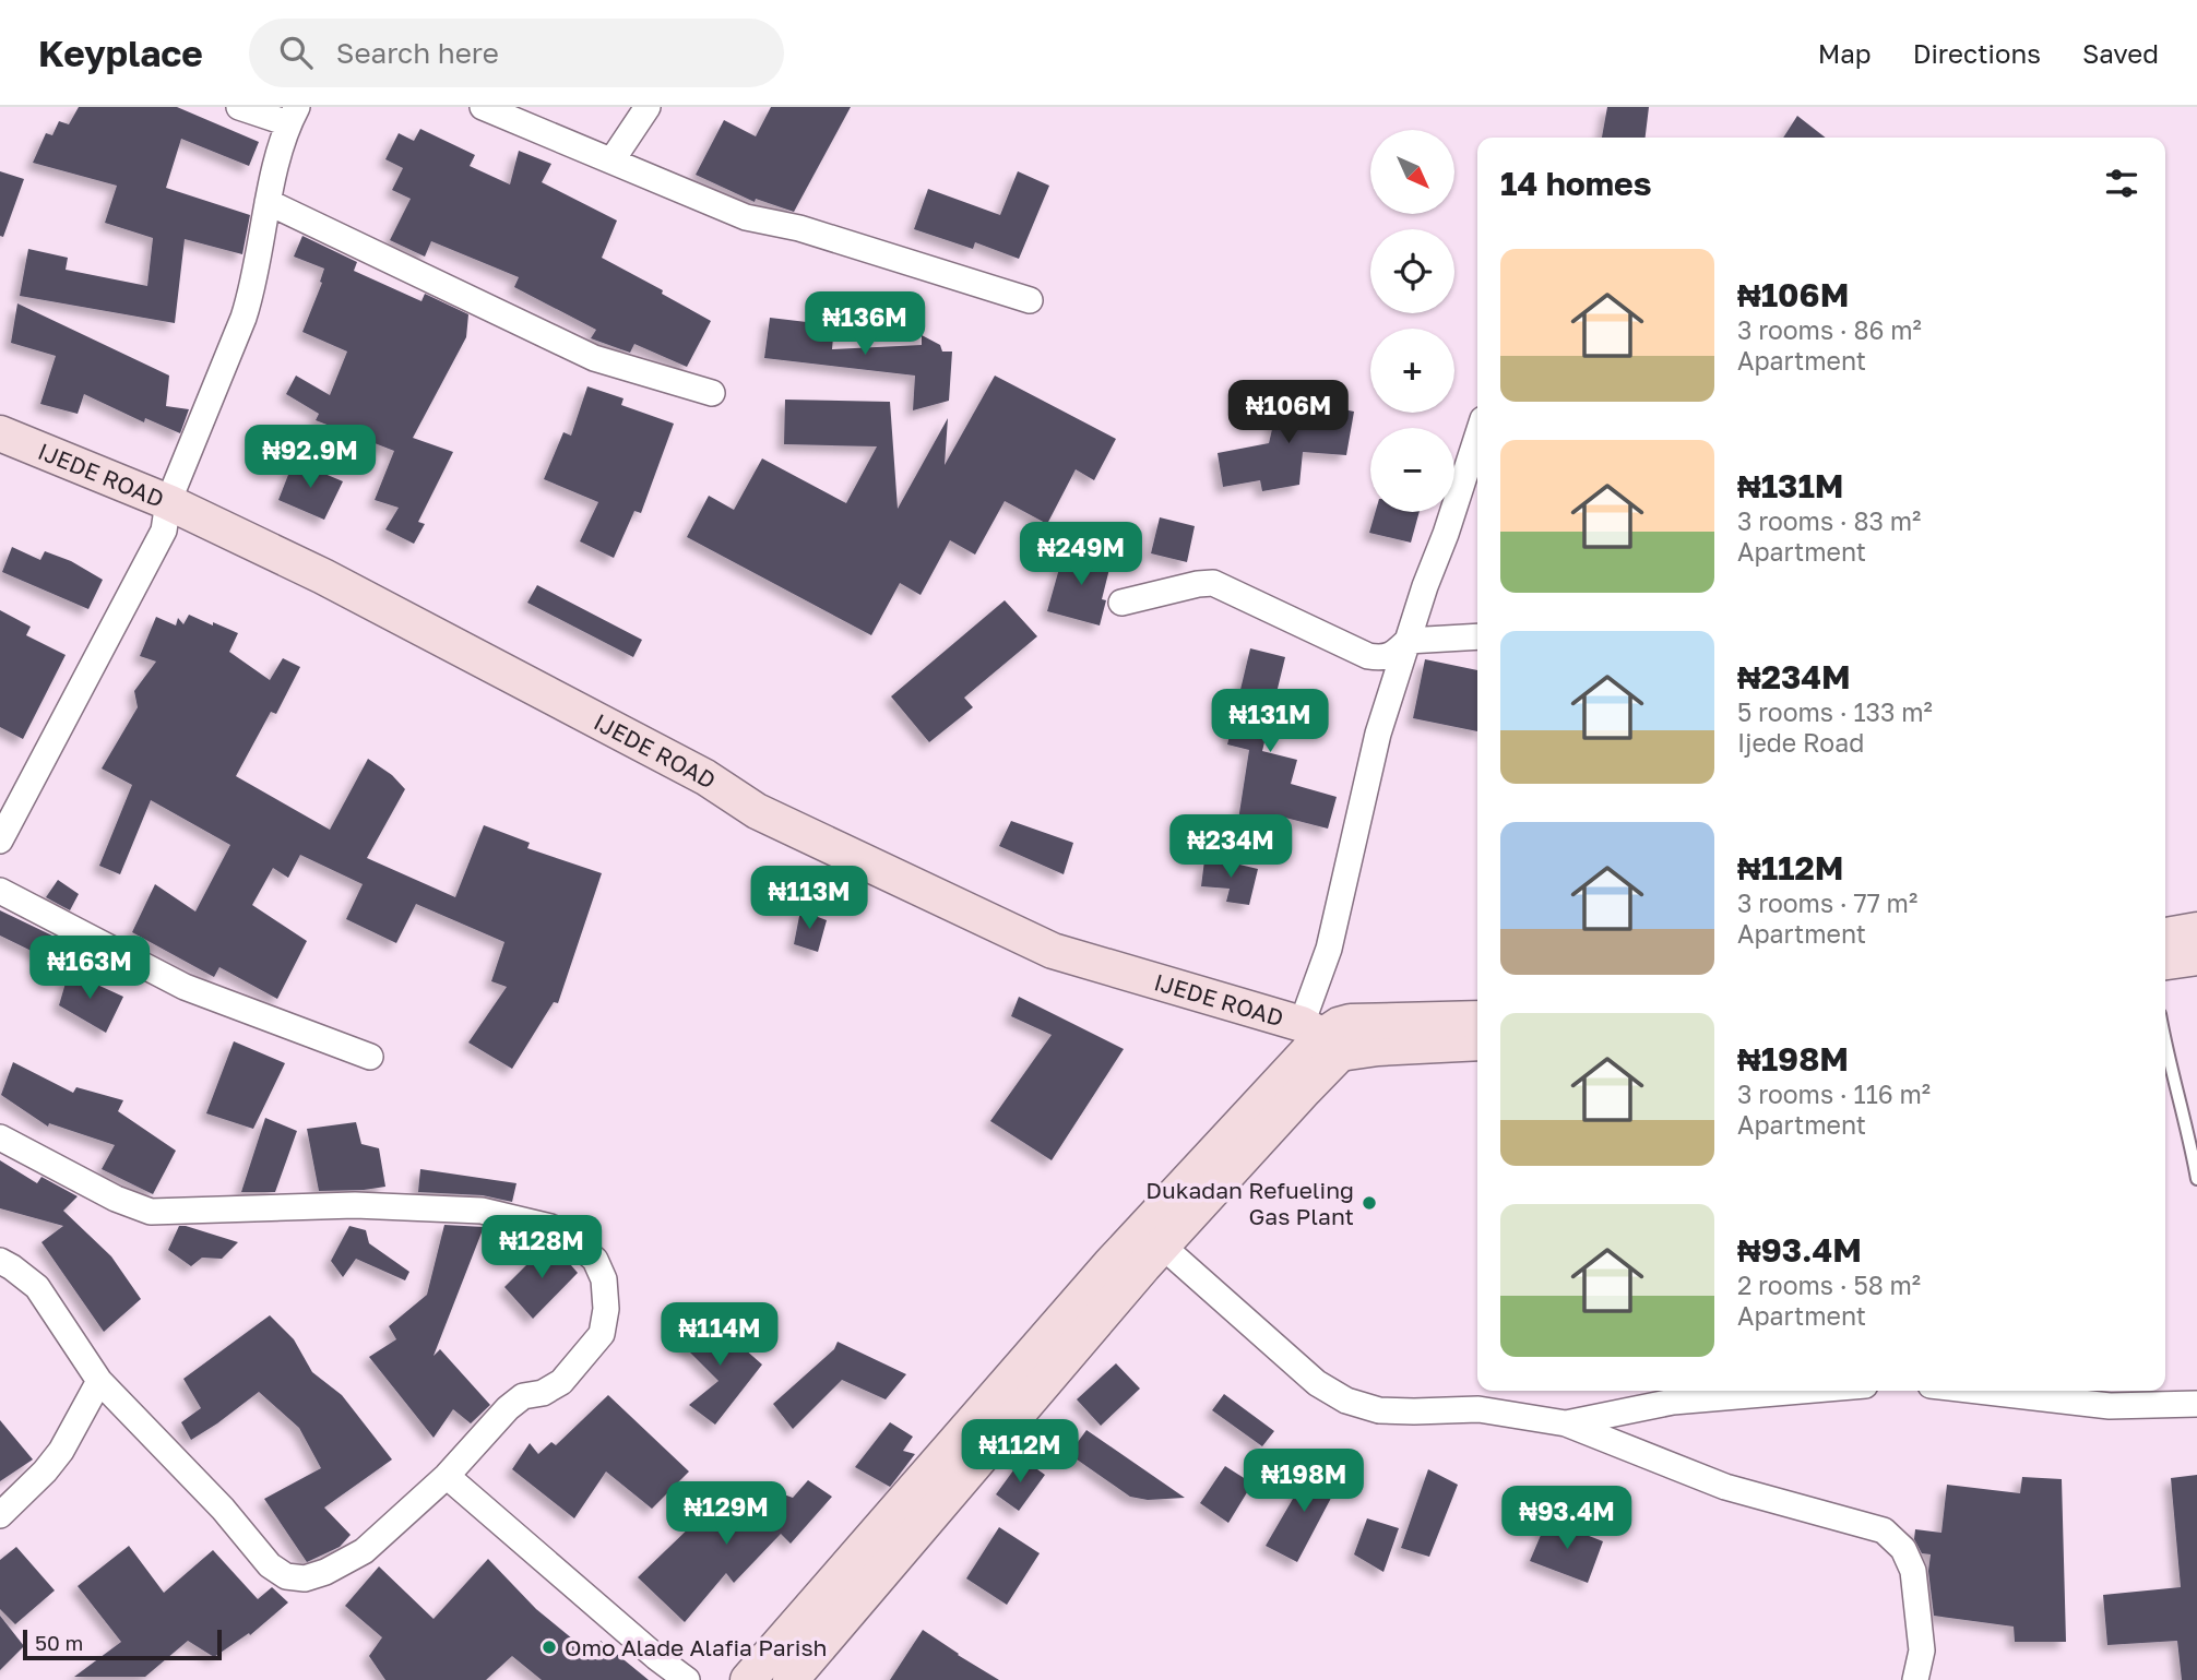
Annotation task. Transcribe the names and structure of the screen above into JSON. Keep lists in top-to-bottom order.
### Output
{
  "streets": {
    "main road": ["IJEDE ROAD"]
  },
  "places": ["Dukadan Refueling Gas Plant", "Omo Alade Alafia Parish"],
  "scale_bar": "50 m",
  "north": "bottom right",
  "page": {
    "header": "Keyplace",
    "search": "Search here",
    "nav": ["Map", "Directions", "Saved"],
    "map_buttons": ["+", "−"],
    "heading": "14 homes",
    "list": [
      {
        "name": "₦106M",
        "note": "3 rooms · 86 m² · Apartment"
      },
      {
        "name": "₦131M",
        "note": "3 rooms · 83 m² · Apartment"
      },
      {
        "name": "₦234M",
        "note": "5 rooms · 133 m² · Ijede Road"
      },
      {
        "name": "₦112M",
        "note": "3 rooms · 77 m² · Apartment"
      },
      {
        "name": "₦198M",
        "note": "3 rooms · 116 m² · Apartment"
      },
      {
        "name": "₦93.4M",
        "note": "2 rooms · 58 m² · Apartment"
      }
    ],
    "price": [
      "₦136M",
      "₦106M",
      "₦92.9M",
      "₦249M",
      "₦131M",
      "₦234M",
      "₦113M",
      "₦163M",
      "₦128M",
      "₦114M",
      "₦112M",
      "₦198M",
      "₦129M",
      "₦93.4M"
    ],
    "scale": "50 m"
  }
}
